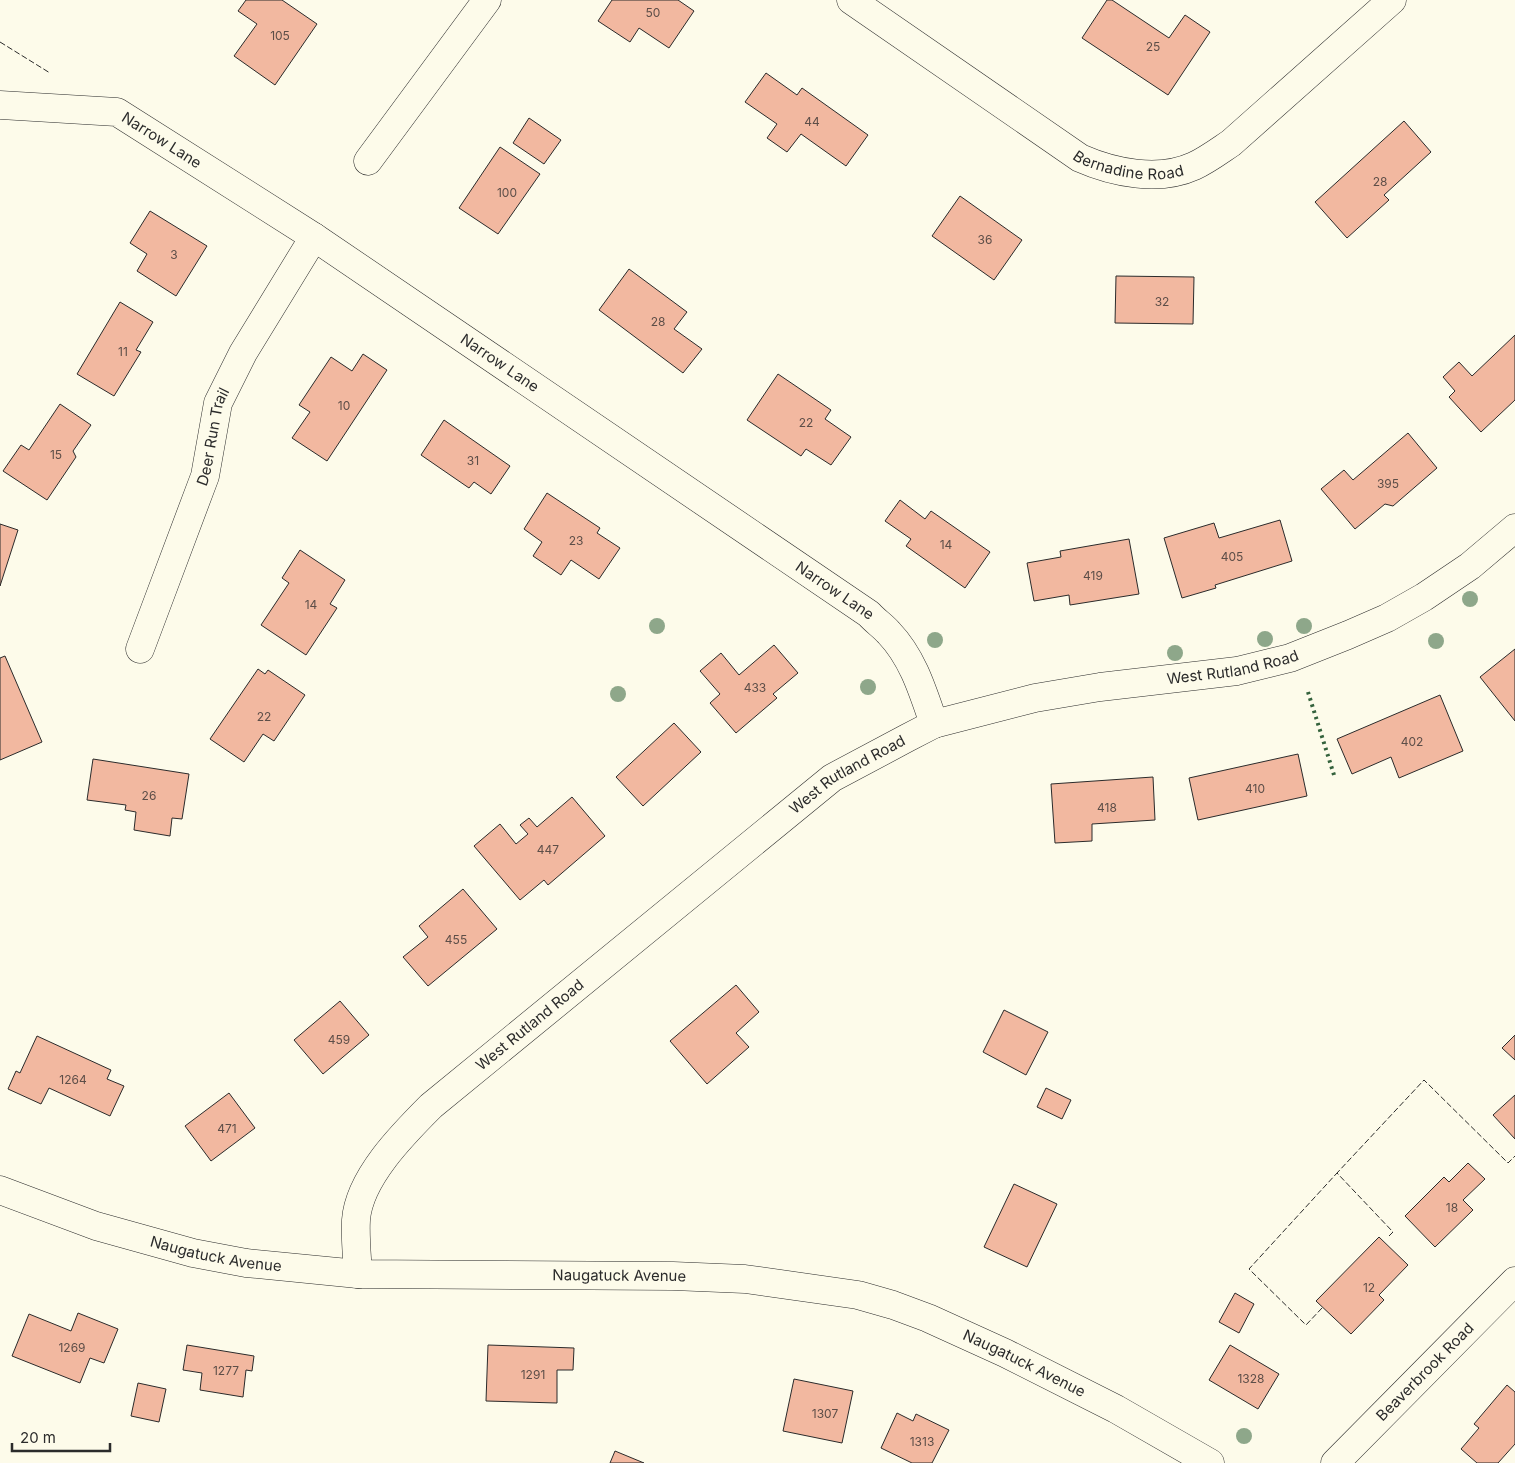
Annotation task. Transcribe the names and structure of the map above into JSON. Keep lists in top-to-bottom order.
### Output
{
  "streets": {
    "street": [
      "Narrow Lane",
      "Bernadine Road",
      "Deer Run Trail",
      "West Rutland Road",
      "Naugatuck Avenue",
      "Beaverbrook Road"
    ]
  },
  "crossings": [
    ["Narrow Lane", "Deer Run Trail"],
    ["Narrow Lane", "West Rutland Road"],
    ["West Rutland Road", "Naugatuck Avenue"]
  ],
  "house_numbers": [
    "50",
    "105",
    "25",
    "44",
    "28",
    "100",
    "36",
    "3",
    "32",
    "28",
    "11",
    "10",
    "22",
    "15",
    "31",
    "395",
    "23",
    "14",
    "405",
    "419",
    "14",
    "433",
    "22",
    "402",
    "410",
    "26",
    "418",
    "447",
    "455",
    "459",
    "1264",
    "471",
    "18",
    "12",
    "1269",
    "1277",
    "1291",
    "1328",
    "1307",
    "1313"
  ],
  "scale_bar": "20 m"
}
